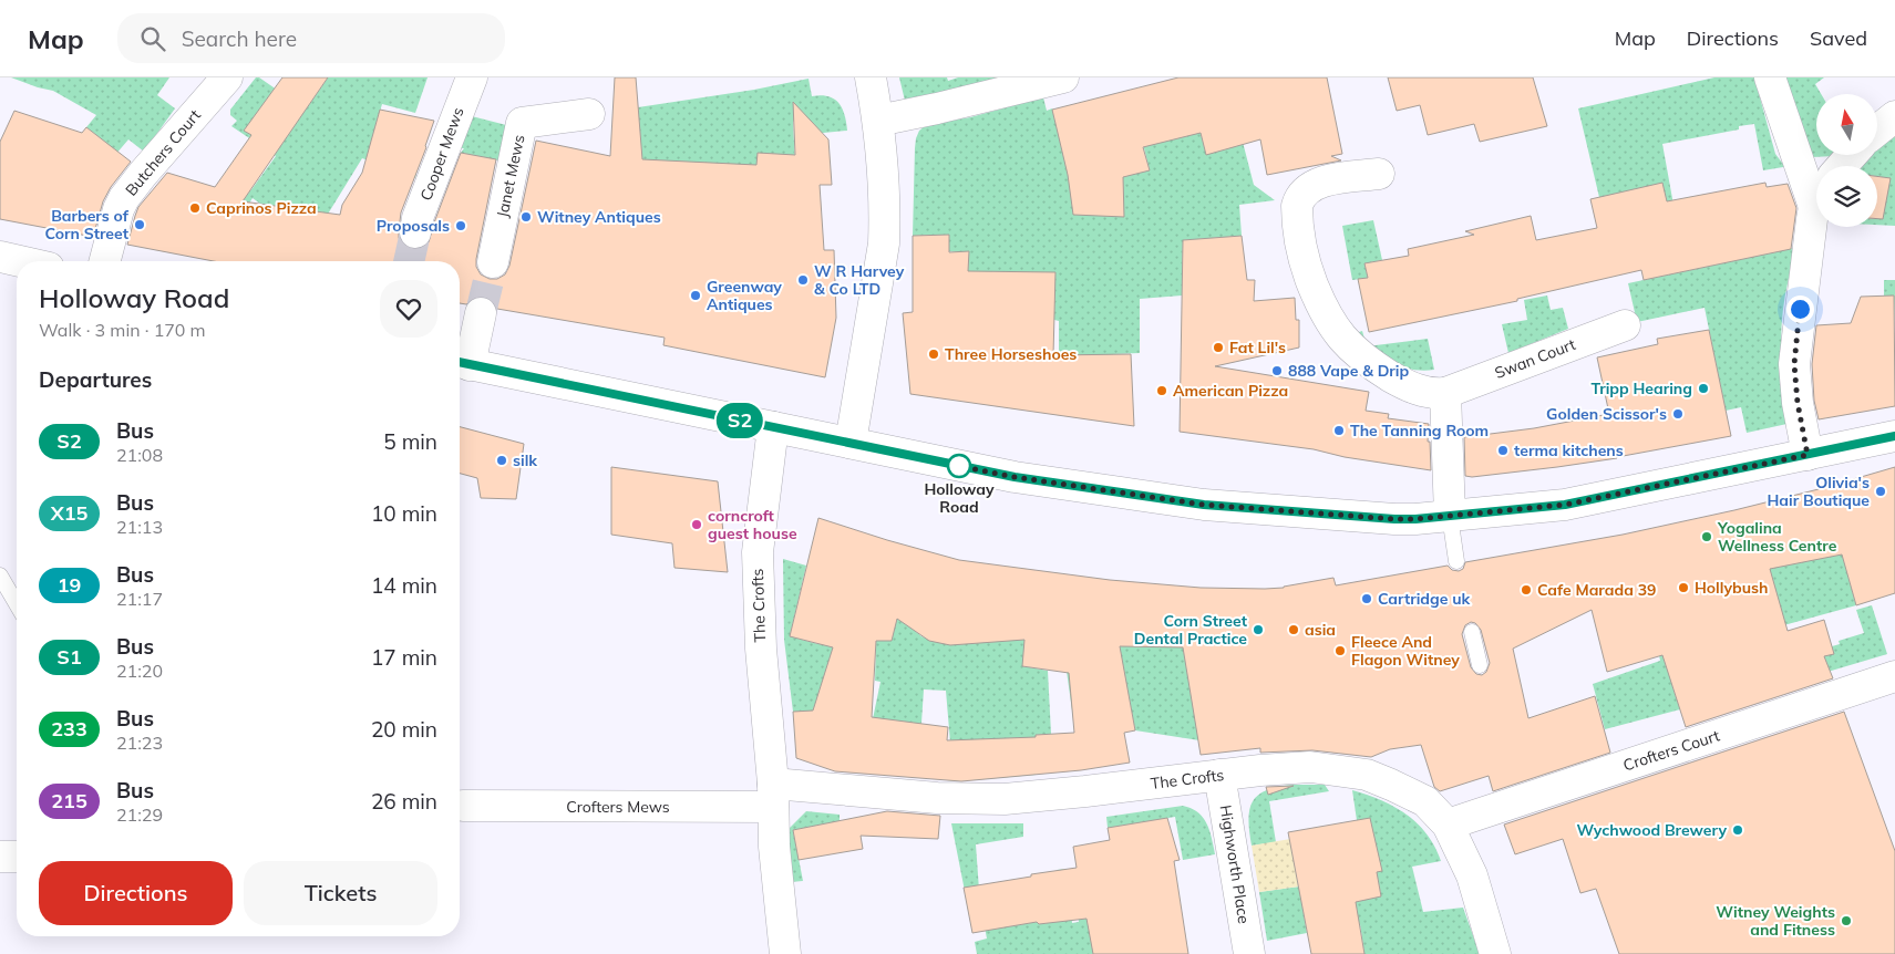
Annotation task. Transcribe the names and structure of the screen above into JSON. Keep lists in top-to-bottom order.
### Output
{
  "streets": {
    "street": [
      "Butchers Court",
      "Cooper Mews",
      "Janet Mews",
      "Swan Court",
      "The Crofts",
      "Crofters Court",
      "Crofters Mews",
      "Highworth Place"
    ]
  },
  "crossings": [
    ["The Crofts", "Crofters Court"],
    ["The Crofts", "Crofters Mews"],
    ["The Crofts", "Highworth Place"]
  ],
  "places": [
    "Caprinos Pizza",
    "Witney Antiques",
    "Barbers of Corn Street",
    "Proposals",
    "W R Harvey & Co LTD",
    "Greenway Antiques",
    "Fat Lil's",
    "Three Horseshoes",
    "888 Vape & Drip",
    "Tripp Hearing",
    "American Pizza",
    "Golden Scissor's",
    "The Tanning Room",
    "terma kitchens",
    "silk",
    "Holloway Road",
    "Olivia's Hair Boutique",
    "corncroft guest house",
    "Yogalina Wellness Centre",
    "Hollybush",
    "Cafe Marada 39",
    "Cartridge uk",
    "Corn Street Dental Practice",
    "asia",
    "Fleece And Flagon Witney",
    "Wychwood Brewery",
    "Witney Weights and Fitness"
  ],
  "lines": ["bus line S2"],
  "north": "top",
  "page": {
    "header": "Map",
    "search": "Search here",
    "nav": ["Map", "Directions", "Saved"],
    "on_map": "S2",
    "heading": [
      ["Holloway Road", "Walk · 3 min · 170 m"],
      "Departures"
    ],
    "list": [
      {
        "mark": "S2",
        "name": "Bus",
        "note": "21:08",
        "value": "5 min"
      },
      {
        "mark": "X15",
        "name": "Bus",
        "note": "21:13",
        "value": "10 min"
      },
      {
        "mark": "19",
        "name": "Bus",
        "note": "21:17",
        "value": "14 min"
      },
      {
        "mark": "S1",
        "name": "Bus",
        "note": "21:20",
        "value": "17 min"
      },
      {
        "mark": "233",
        "name": "Bus",
        "note": "21:23",
        "value": "20 min"
      },
      {
        "mark": "215",
        "name": "Bus",
        "note": "21:29",
        "value": "26 min"
      }
    ],
    "buttons": ["Directions", "Tickets"]
  }
}
